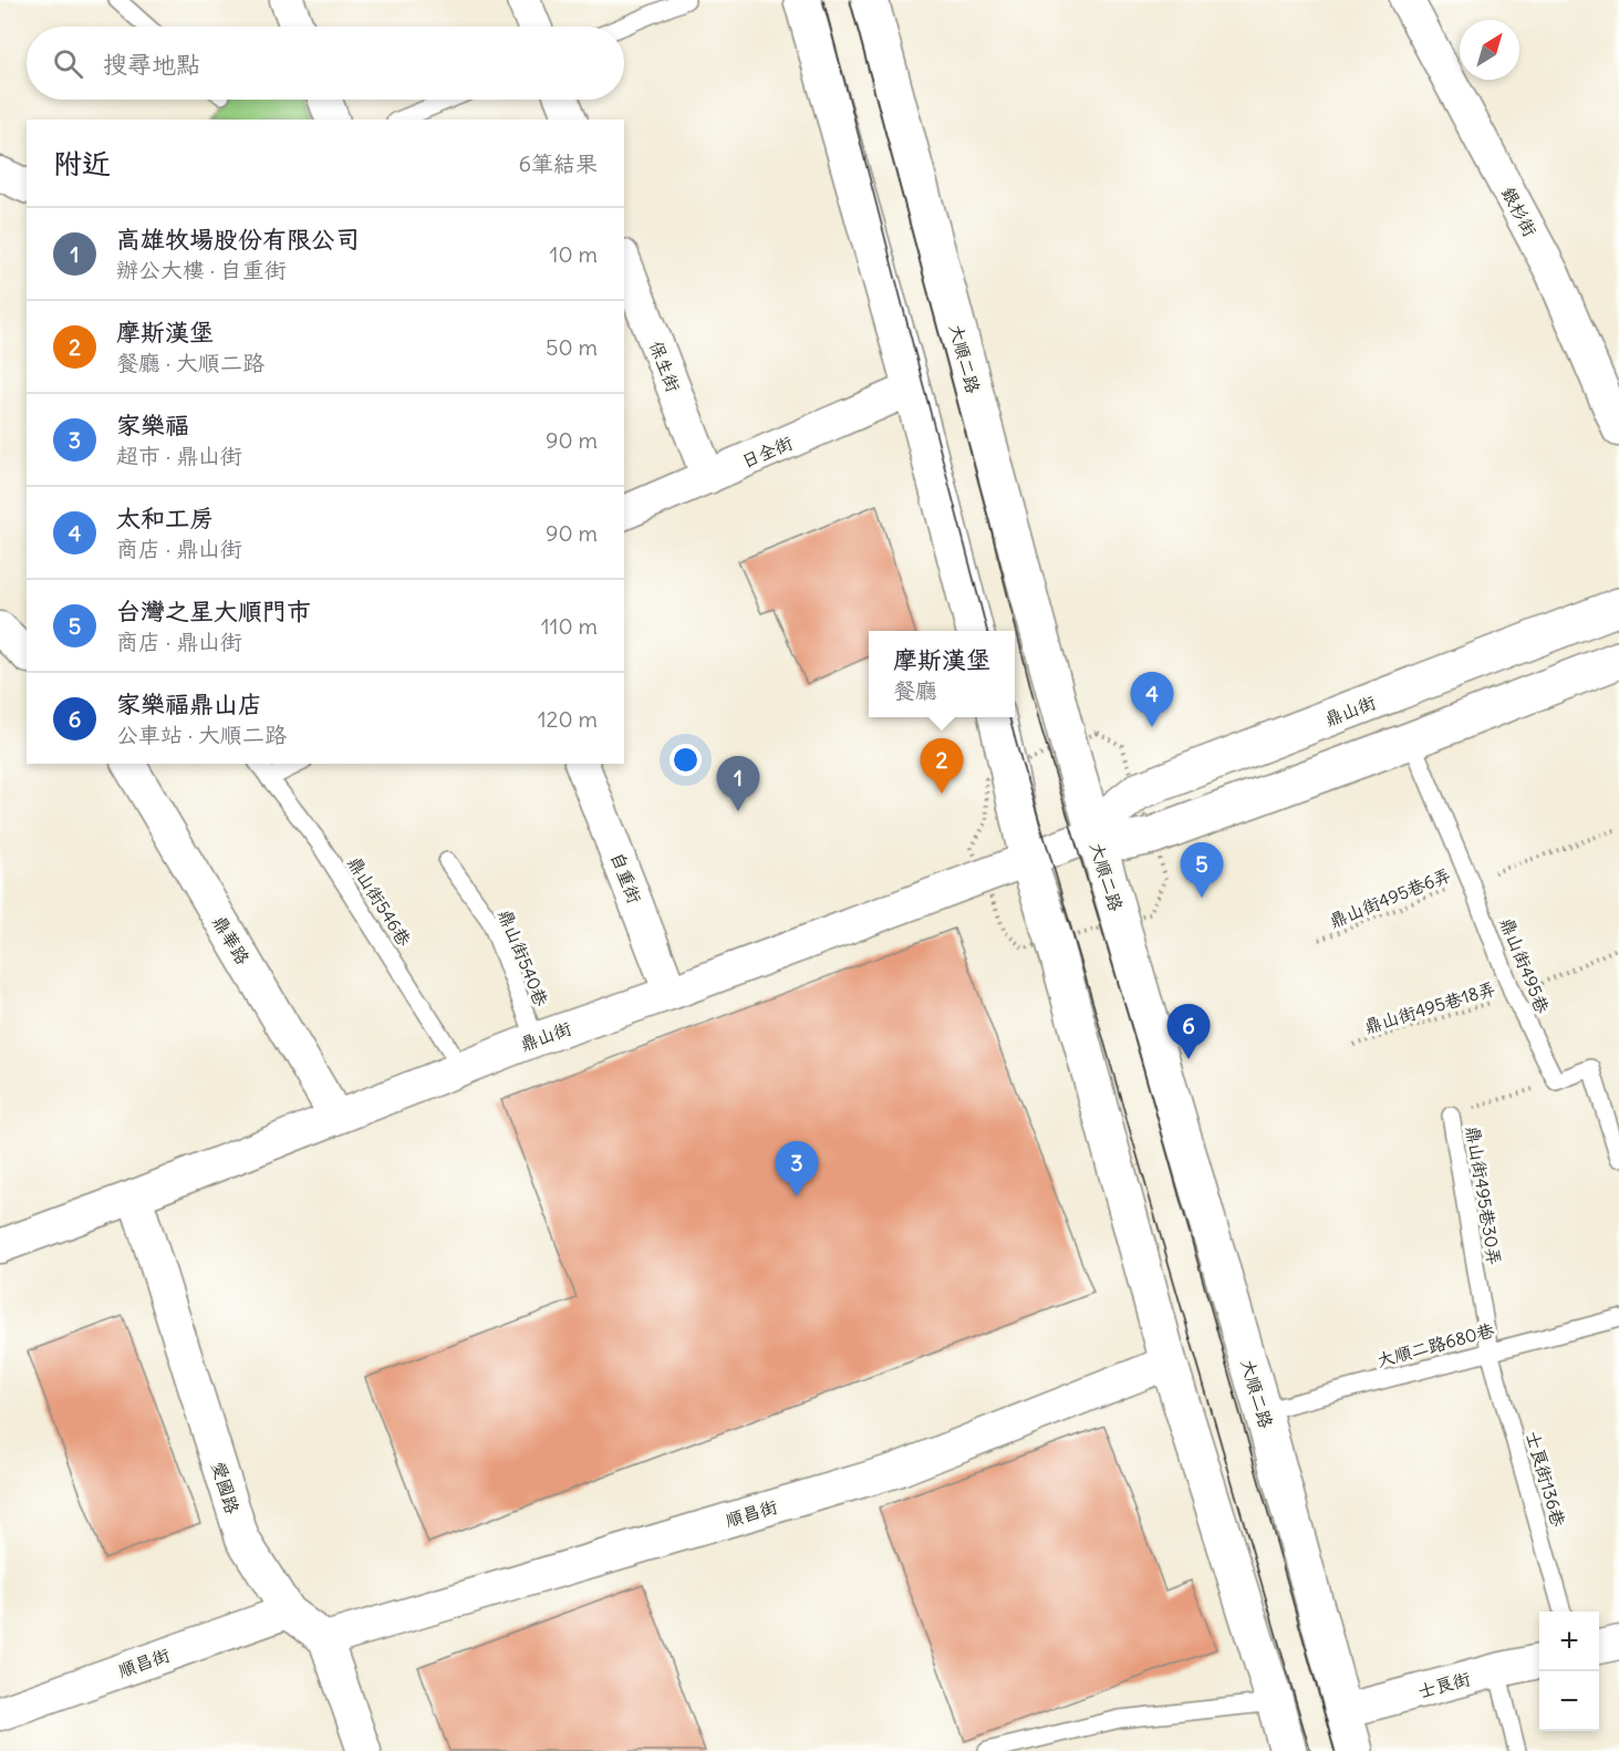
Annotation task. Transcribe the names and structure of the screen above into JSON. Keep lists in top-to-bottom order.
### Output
{
  "streets": {
    "street": [
      "銀杉街",
      "大順二路",
      "保生街",
      "日全街",
      "鼎山街",
      "自重街",
      "鼎華路",
      "愛國路",
      "順昌街",
      "士良街"
    ],
    "lane": [
      "鼎山街546巷",
      "鼎山街540巷",
      "鼎山街495巷",
      "鼎山街495巷30弄",
      "大順二路680巷",
      "士良街136巷"
    ],
    "path": ["鼎山街495巷6弄", "鼎山街495巷18弄"]
  },
  "crossings": [
    ["大順二路", "鼎山街"],
    ["大順二路", "大順二路680巷"],
    ["大順二路", "士良街"],
    ["保生街", "日全街"],
    ["鼎山街", "自重街"],
    ["鼎山街", "鼎山街546巷"],
    ["鼎山街", "鼎華路"],
    ["鼎山街", "鼎山街540巷"],
    ["鼎山街", "愛國路"],
    ["鼎山街495巷6弄", "鼎山街495巷"],
    ["鼎山街495巷", "鼎山街495巷18弄"],
    ["鼎山街495巷", "鼎山街495巷30弄"],
    ["鼎山街495巷30弄", "大順二路680巷"],
    ["鼎山街495巷30弄", "士良街136巷"],
    ["大順二路680巷", "士良街136巷"],
    ["愛國路", "順昌街"]
  ],
  "north": "top right",
  "page": {
    "search": "搜尋地點",
    "heading": ["附近", "6筆結果"],
    "list": [
      {
        "mark": "1",
        "name": "高雄牧場股份有限公司",
        "note": "辦公大樓 · 自重街",
        "value": "10 m"
      },
      {
        "mark": "2",
        "name": "摩斯漢堡",
        "note": "餐廳 · 大順二路",
        "value": "50 m"
      },
      {
        "mark": "3",
        "name": "家樂福",
        "note": "超市 · 鼎山街",
        "value": "90 m"
      },
      {
        "mark": "4",
        "name": "太和工房",
        "note": "商店 · 鼎山街",
        "value": "90 m"
      },
      {
        "mark": "5",
        "name": "台灣之星大順門市",
        "note": "商店 · 鼎山街",
        "value": "110 m"
      },
      {
        "mark": "6",
        "name": "家樂福鼎山店",
        "note": "公車站 · 大順二路",
        "value": "120 m"
      }
    ],
    "popup": ["摩斯漢堡", "餐廳"],
    "pins": [
      "4",
      "2",
      "1",
      "5",
      "6",
      "3"
    ],
    "map_buttons": ["+", "−"]
  }
}
